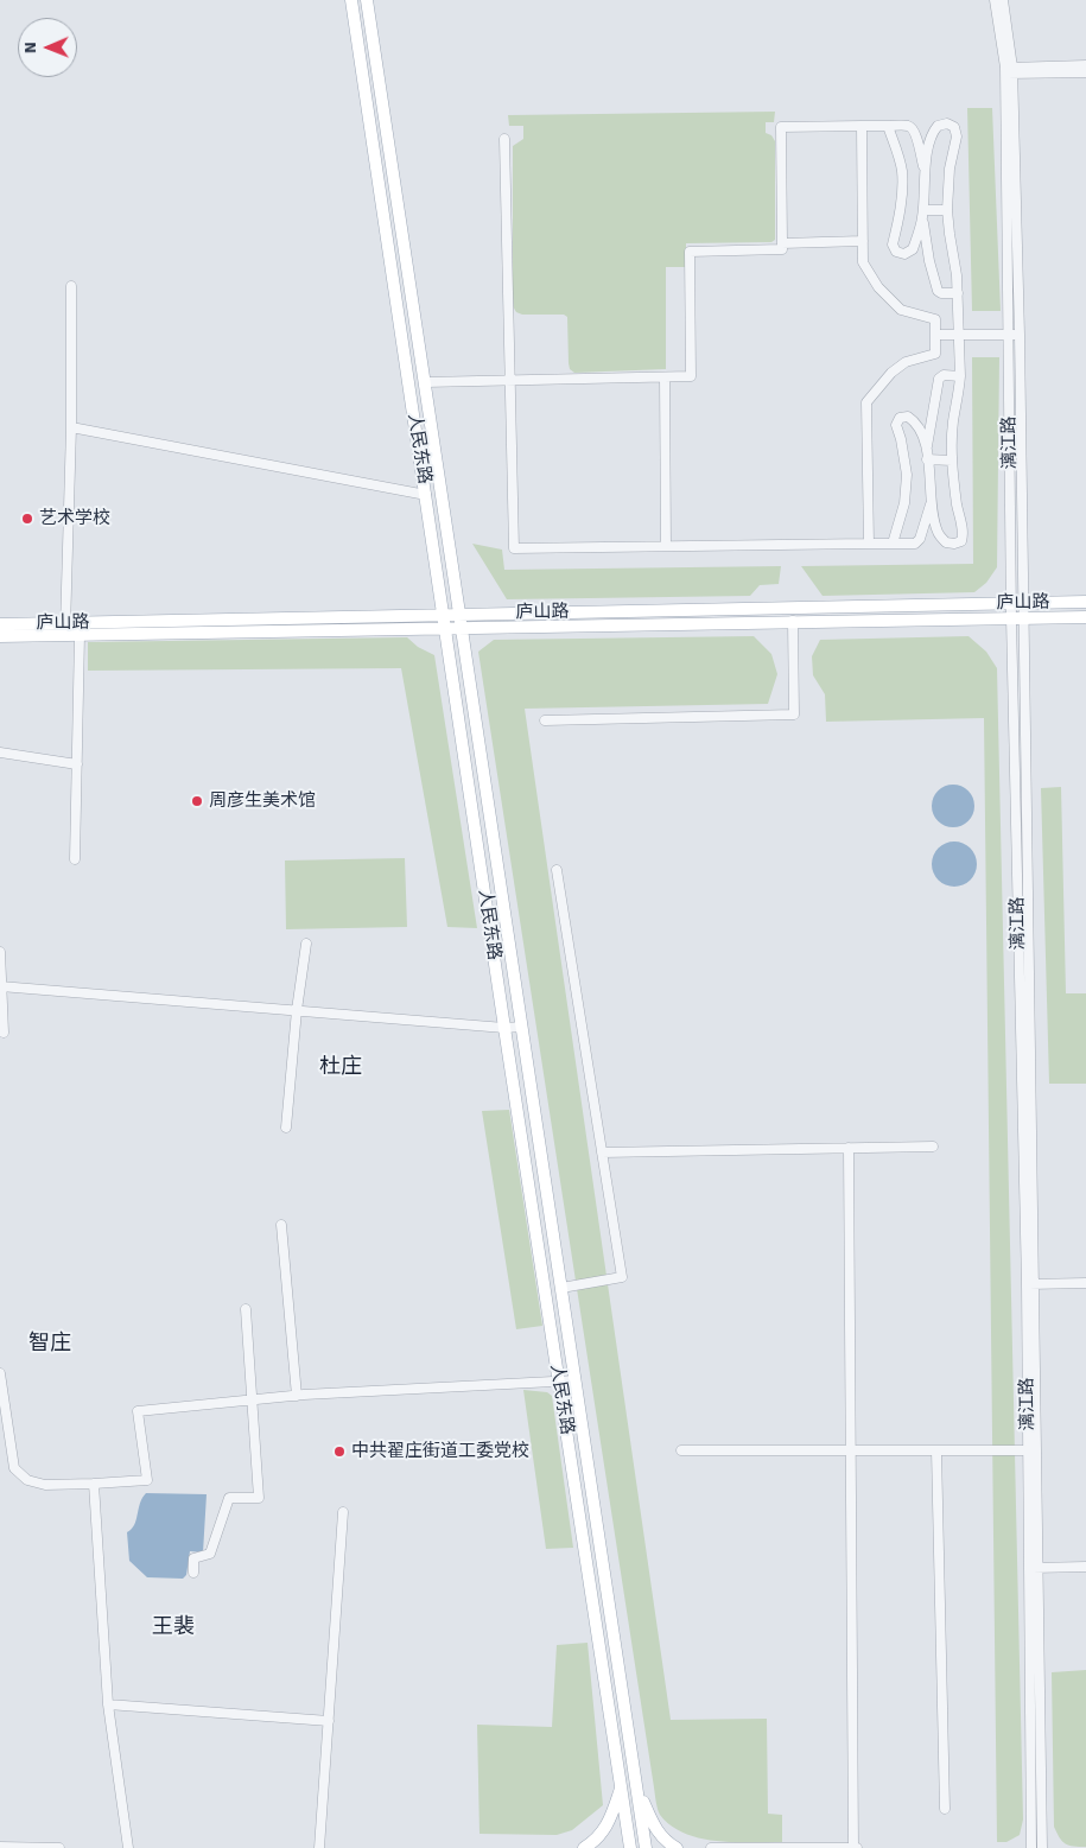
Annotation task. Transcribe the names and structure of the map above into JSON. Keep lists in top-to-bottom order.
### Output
{
  "streets": {
    "main road": ["人民东路", "庐山路"],
    "street": ["漓江路"]
  },
  "crossings": [
    ["漓江路", "庐山路"],
    ["人民东路", "庐山路"]
  ],
  "districts": ["杜庄", "智庄", "王裴"],
  "places": ["艺术学校", "周彦生美术馆", "中共翟庄街道工委党校"],
  "north": "left"
}
